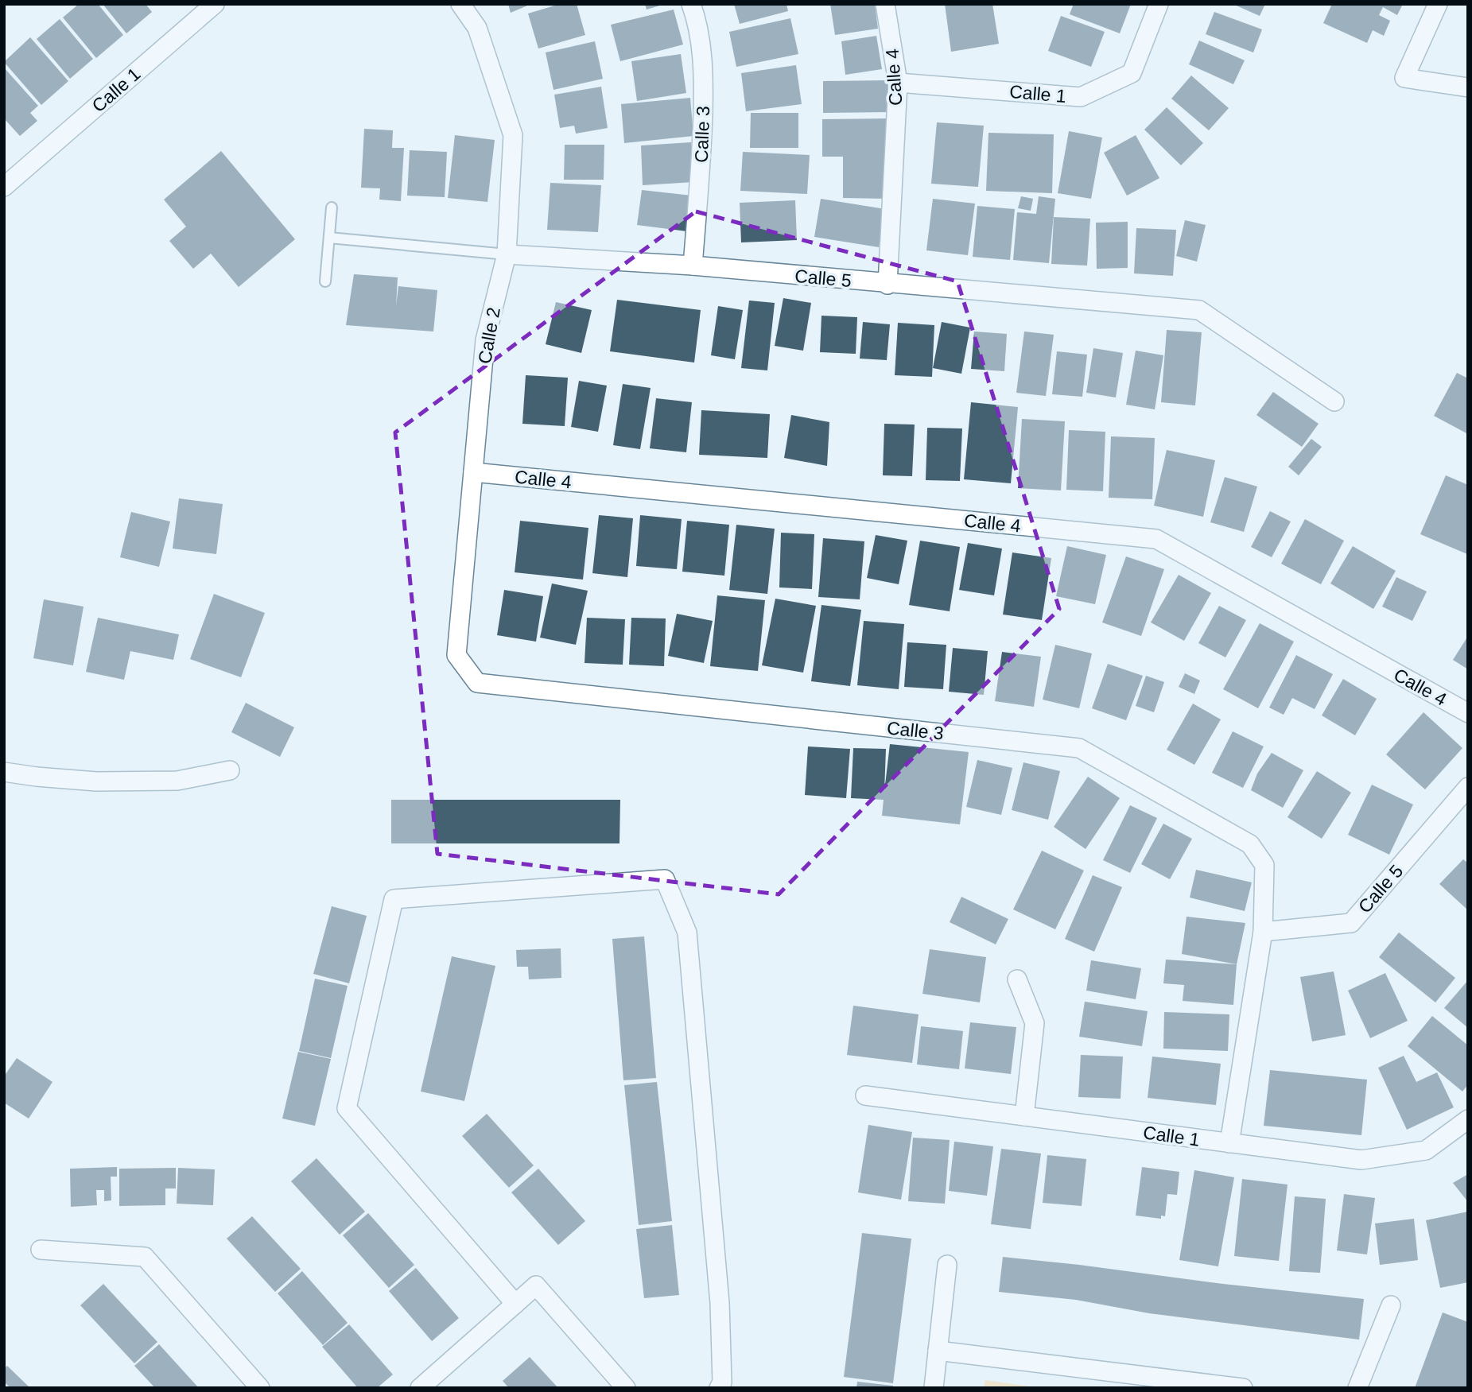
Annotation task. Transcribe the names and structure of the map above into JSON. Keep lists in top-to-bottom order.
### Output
{
  "streets": {
    "street": [
      "Calle 4",
      "Calle 1",
      "Calle 3",
      "Calle 5",
      "Calle 2"
    ]
  },
  "crossings": [
    ["Calle 4", "Calle 1"],
    ["Calle 4", "Calle 5"],
    ["Calle 4", "Calle 2"],
    ["Calle 1", "Calle 3"],
    ["Calle 3", "Calle 5"],
    ["Calle 3", "Calle 2"],
    ["Calle 5", "Calle 2"]
  ]
}
